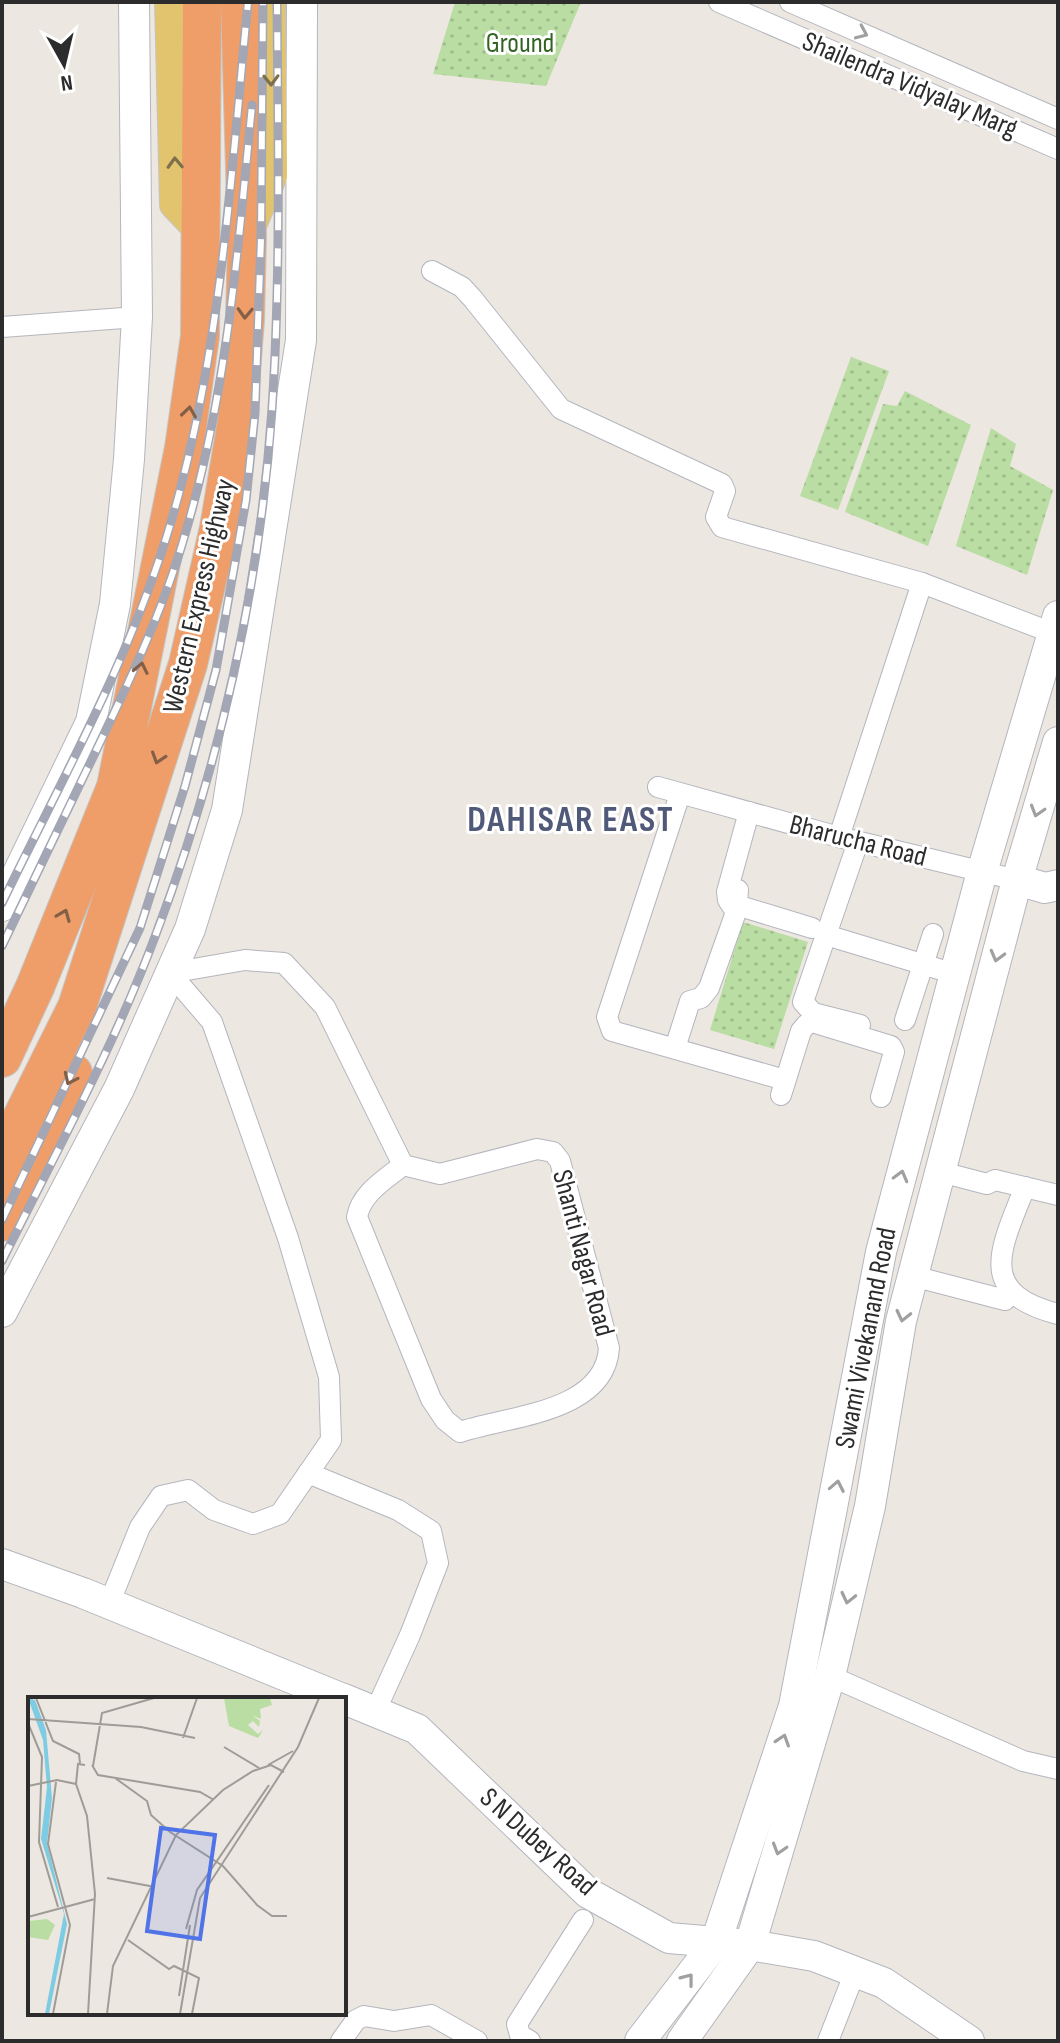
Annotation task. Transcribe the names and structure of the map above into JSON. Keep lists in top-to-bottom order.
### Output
{
  "streets": {
    "highway": ["Western Express Highway"],
    "street": [
      "Shailendra Vidyalay Marg",
      "Bharucha Road",
      "Shanti Nagar Road",
      "Swami Vivekanand Road",
      "S N Dubey Road"
    ]
  },
  "crossings": [
    ["Bharucha Road", "Swami Vivekanand Road"],
    ["Swami Vivekanand Road", "S N Dubey Road"]
  ],
  "districts": ["DAHISAR EAST"],
  "parks": ["Ground"],
  "north": "bottom"
}
